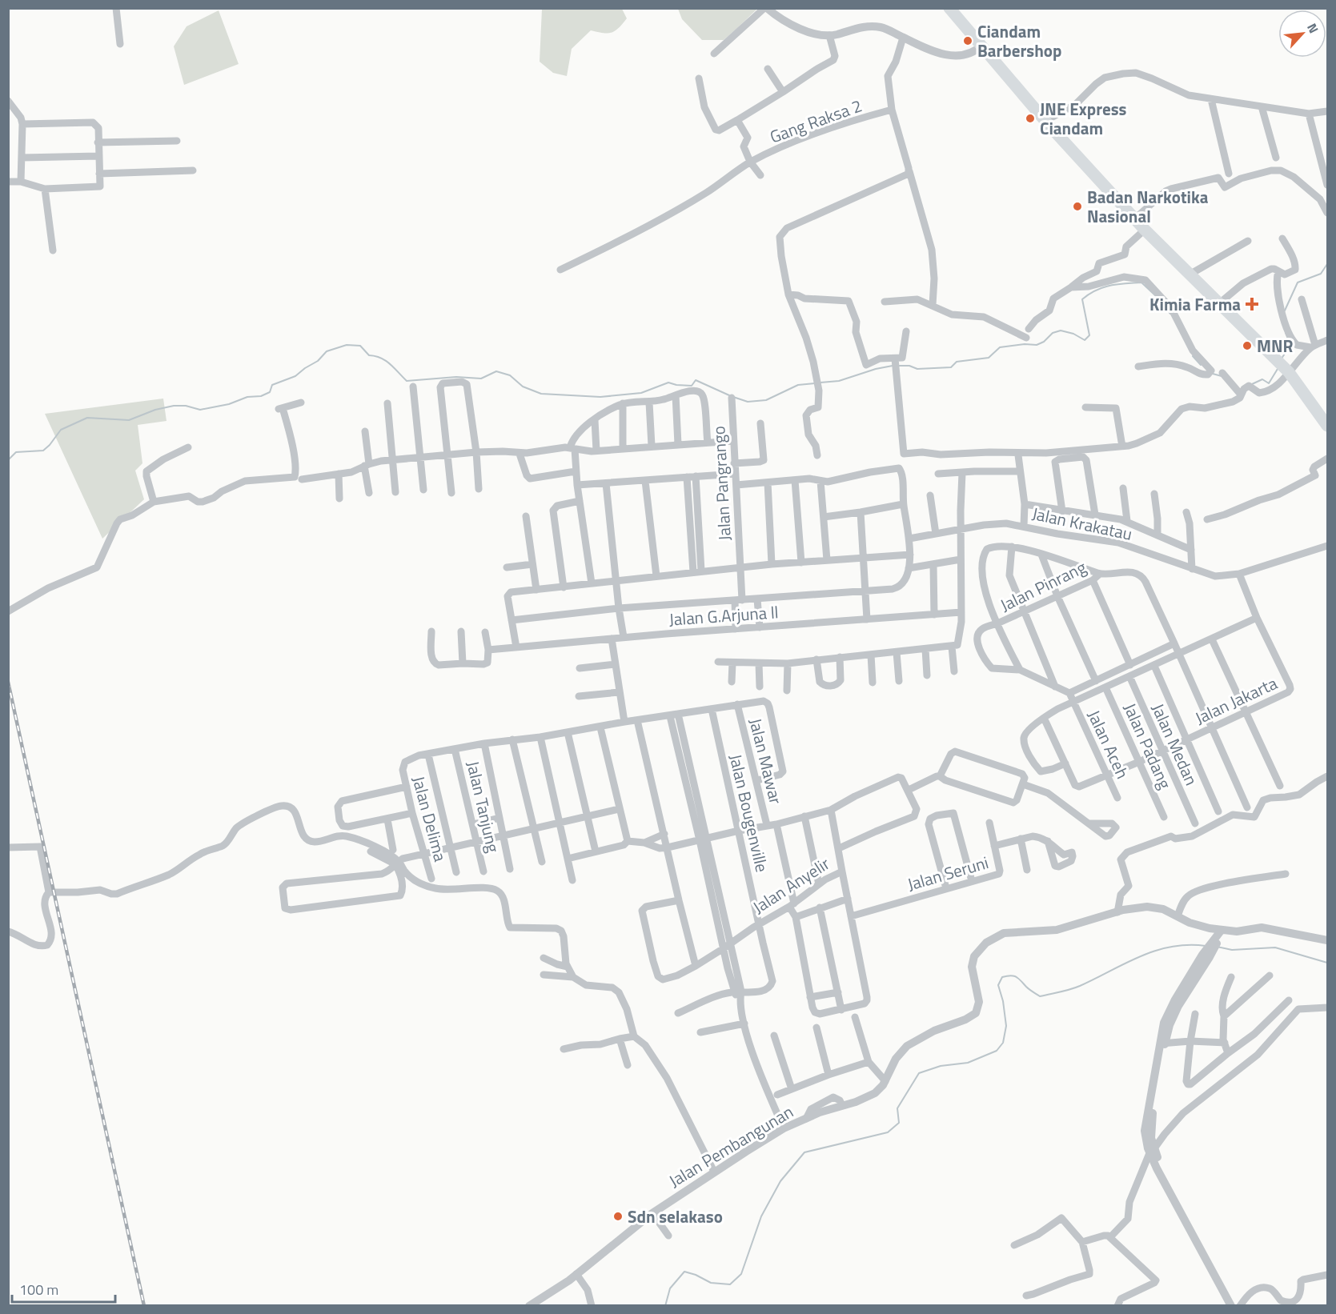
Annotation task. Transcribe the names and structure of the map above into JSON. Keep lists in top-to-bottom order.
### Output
{
  "streets": {
    "street": [
      "Gang Raksa 2",
      "Jalan Pangrango",
      "Jalan Krakatau",
      "Jalan Pinrang",
      "Jalan G.Arjuna ll",
      "Jalan Jakarta",
      "Jalan Aceh",
      "Jalan Medan",
      "Jalan Padang",
      "Jalan Mawar",
      "Jalan Tanjung",
      "Jalan Bougenville",
      "Jalan Delima",
      "Jalan Seruni",
      "Jalan Anyelir",
      "Jalan Pembangunan"
    ]
  },
  "crossings": [
    ["Jalan Pangrango", "Jalan G.Arjuna ll"],
    ["Jalan Krakatau", "Jalan Jakarta"],
    ["Jalan Jakarta", "Jalan Aceh"],
    ["Jalan Jakarta", "Jalan Medan"],
    ["Jalan Jakarta", "Jalan Padang"],
    ["Jalan Bougenville", "Jalan Anyelir"]
  ],
  "places": {
    "other": [
      "Ciandam Barbershop",
      "JNE Express Ciandam",
      "Badan Narkotika Nasional",
      "MNR",
      "Sdn selakaso"
    ],
    "health": ["Kimia Farma"]
  },
  "scale_bar": "100 m",
  "north": "top right"
}
